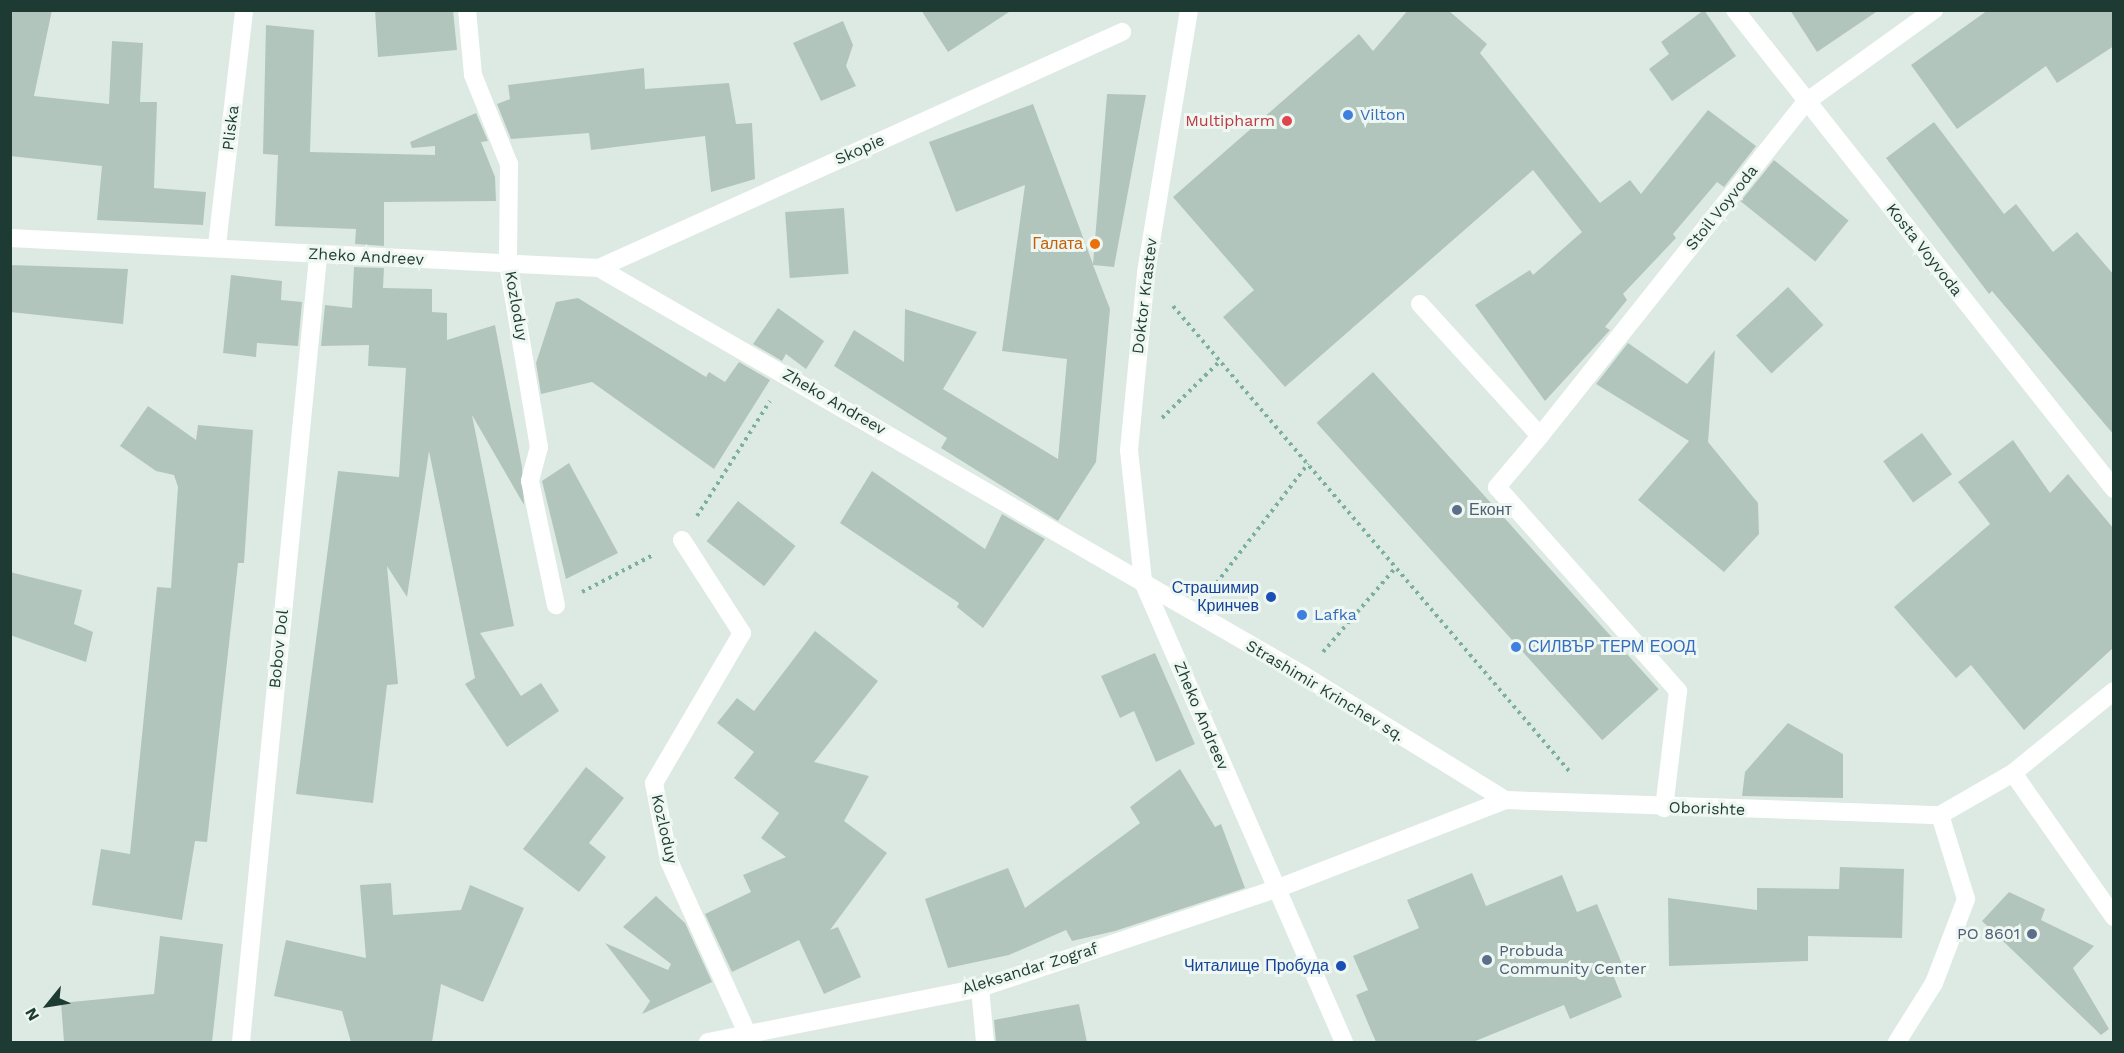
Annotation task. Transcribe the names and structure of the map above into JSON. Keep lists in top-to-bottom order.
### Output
{
  "streets": {
    "street": [
      "Pliska",
      "Skopie",
      "Stoil Voyvoda",
      "Kosta Voyvoda",
      "Zheko Andreev",
      "Doktor Krastev",
      "Kozloduy",
      "Bobov Dol",
      "Strashimir Krinchev sq.",
      "Oborishte",
      "Aleksandar Zograf"
    ]
  },
  "crossings": [
    ["Pliska", "Zheko Andreev"],
    ["Skopie", "Zheko Andreev"],
    ["Stoil Voyvoda", "Kosta Voyvoda"],
    ["Stoil Voyvoda", "Oborishte"],
    ["Zheko Andreev", "Doktor Krastev"],
    ["Zheko Andreev", "Kozloduy"],
    ["Zheko Andreev", "Bobov Dol"],
    ["Zheko Andreev", "Strashimir Krinchev sq."],
    ["Zheko Andreev", "Oborishte"],
    ["Zheko Andreev", "Aleksandar Zograf"],
    ["Doktor Krastev", "Strashimir Krinchev sq."],
    ["Kozloduy", "Aleksandar Zograf"],
    ["Strashimir Krinchev sq.", "Oborishte"],
    ["Oborishte", "Aleksandar Zograf"]
  ],
  "places": [
    "Vilton",
    "Multipharm",
    "Галата",
    "Еконт",
    "Страшимир Кринчев",
    "Lafka",
    "СИЛВЪР ТЕРМ ЕООД",
    "PO 8601",
    "Probuda Community Center",
    "Читалище Пробуда"
  ],
  "north": "bottom left"
}
